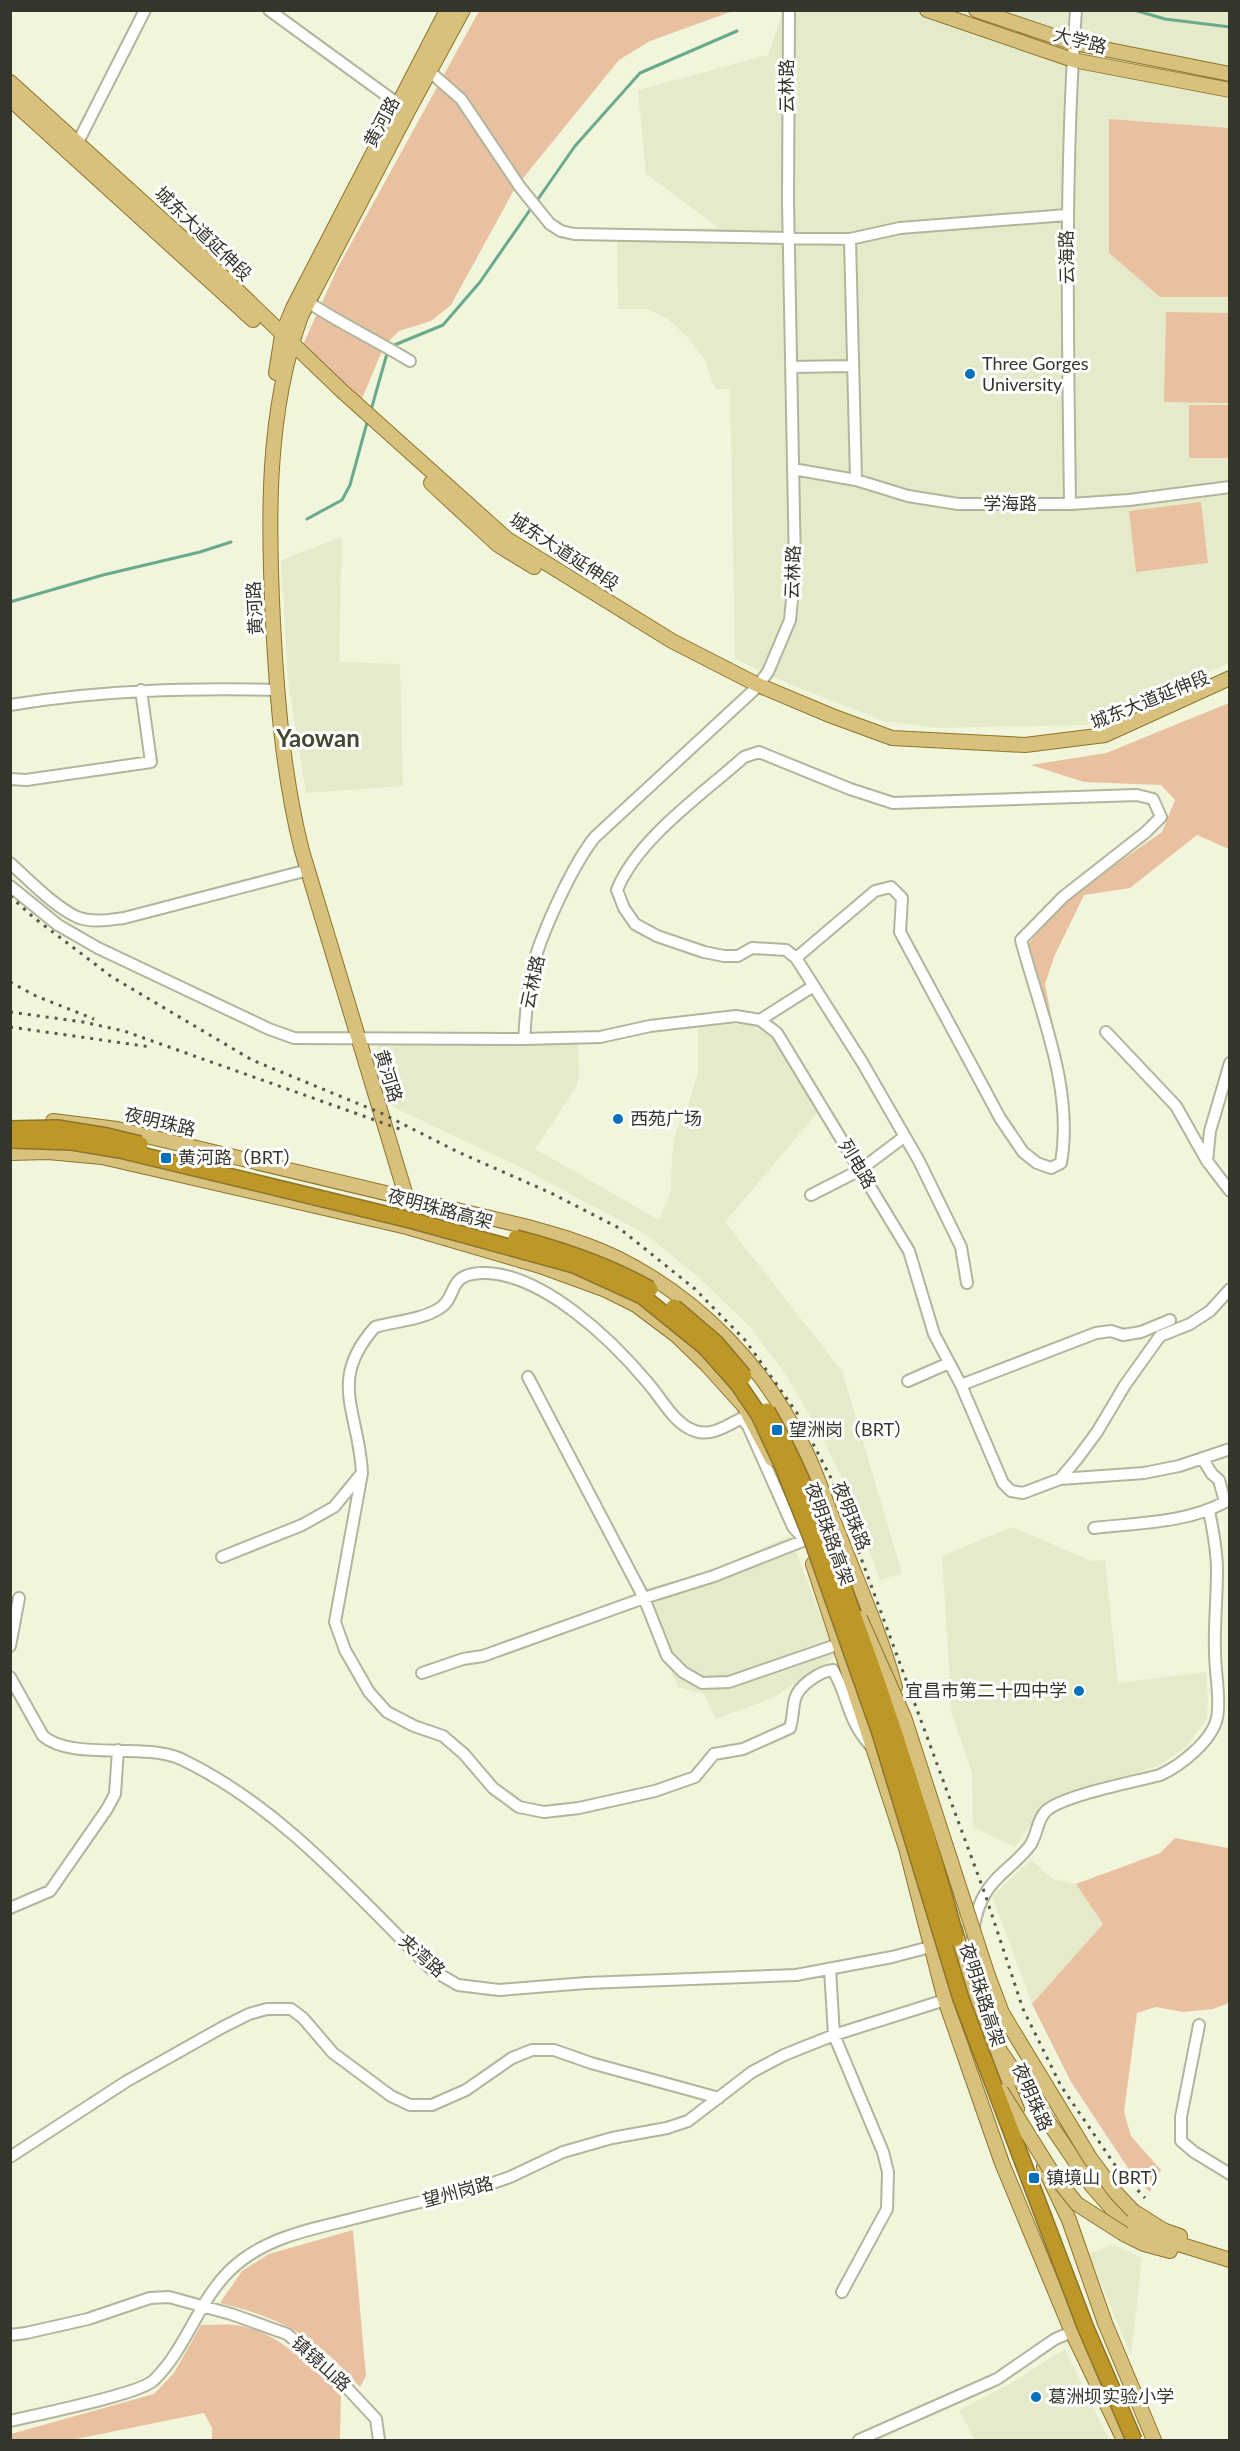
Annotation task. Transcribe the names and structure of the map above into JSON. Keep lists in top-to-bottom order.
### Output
{
  "streets": {
    "highway": ["夜明珠路高架"],
    "main road": [
      "大学路",
      "黄河路",
      "城东大道延伸段",
      "夜明珠路"
    ],
    "street": [
      "云林路",
      "云海路",
      "学海路",
      "列电路",
      "夹湾路",
      "望州岗路",
      "镇镜山路"
    ]
  },
  "crossings": [
    ["大学路", "云海路"],
    ["云林路", "城东大道延伸段"],
    ["云林路", "学海路"],
    ["黄河路", "城东大道延伸段"],
    ["黄河路", "夜明珠路"],
    ["云海路", "学海路"],
    ["夜明珠路", "夜明珠路高架"],
    ["望州岗路", "镇镜山路"]
  ],
  "districts": ["Yaowan"],
  "places": {
    "other": [
      "Three Gorges University",
      "西苑广场",
      "宜昌市第二十四中学",
      "葛洲坝实验小学"
    ],
    "transit": ["黄河路（BRT）", "望洲岗（BRT）", "镇境山（BRT）"]
  }
}
